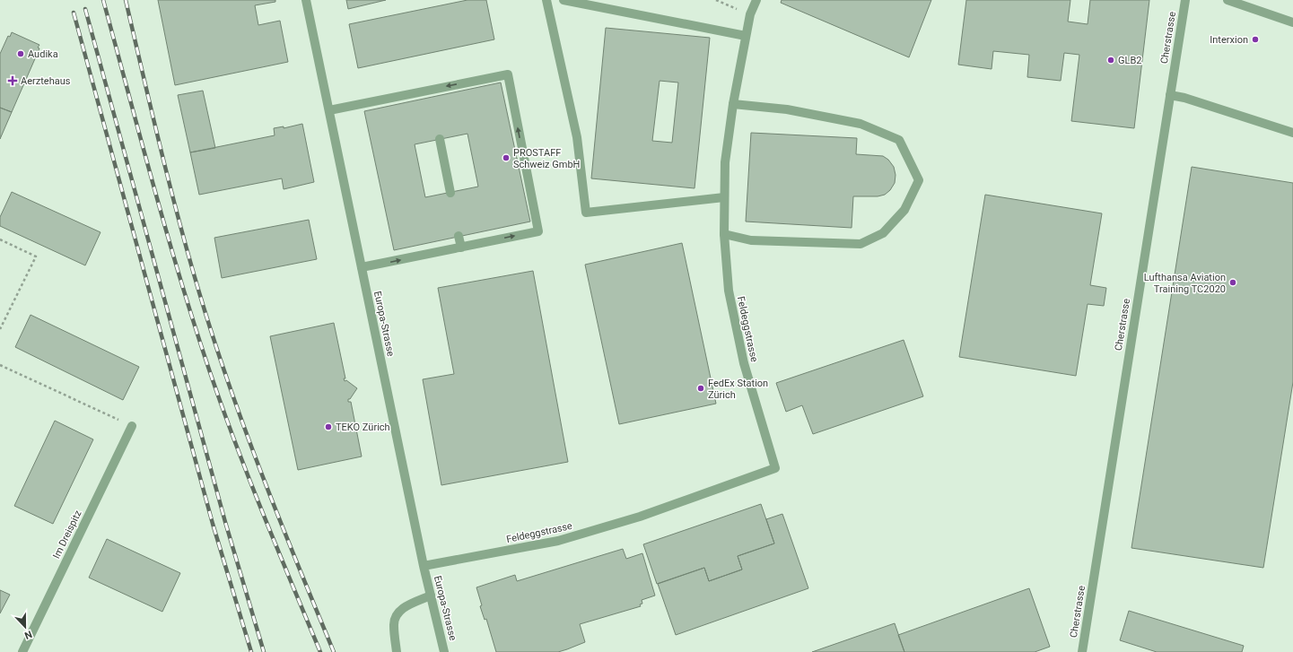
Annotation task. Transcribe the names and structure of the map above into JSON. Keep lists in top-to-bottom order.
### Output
{
  "streets": {
    "street": [
      "Cherstrasse",
      "Europa-Strasse",
      "Feldeggstrasse",
      "Im Dreispitz"
    ]
  },
  "crossings": [
    ["Europa-Strasse", "Feldeggstrasse"]
  ],
  "places": {
    "other": [
      "Interxion",
      "Audika",
      "GLB2",
      "PROSTAFF Schweiz GmbH",
      "Lufthansa Aviation Training TC2020",
      "FedEx Station Zürich",
      "TEKO Zürich"
    ],
    "health": ["Aerztehaus"]
  },
  "north": "bottom"
}
